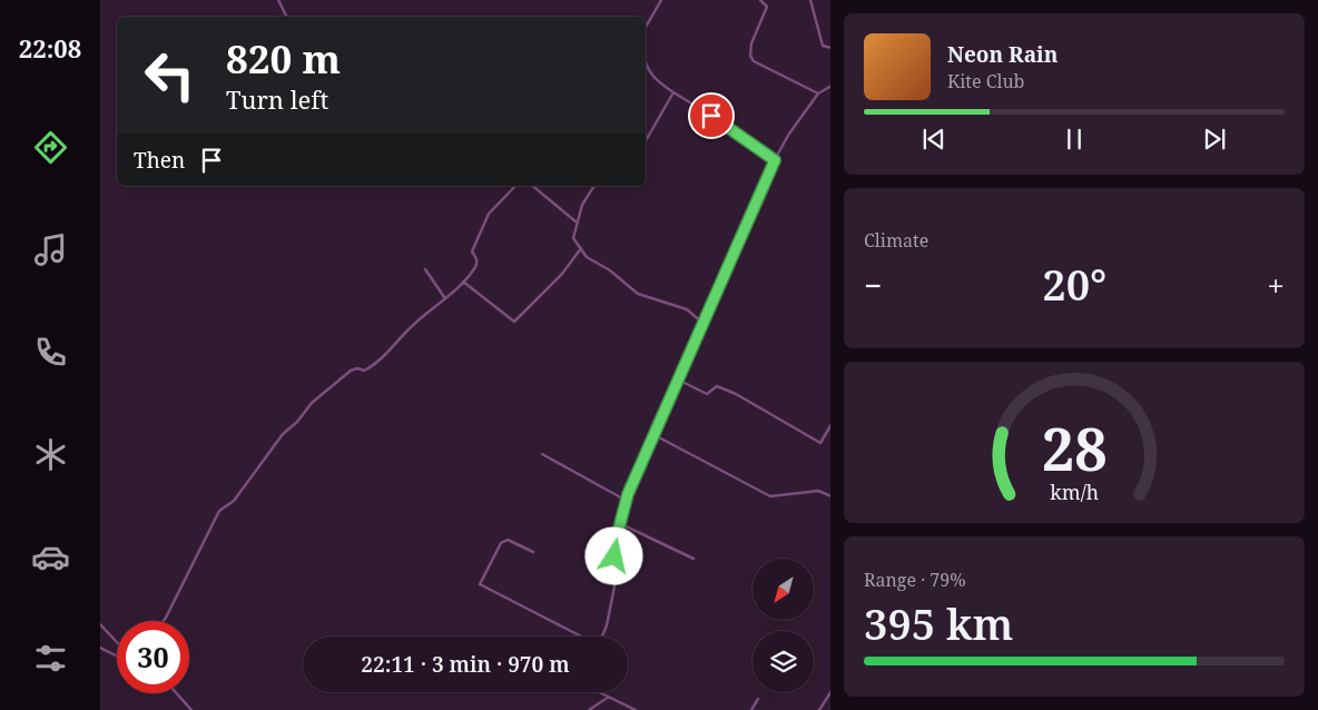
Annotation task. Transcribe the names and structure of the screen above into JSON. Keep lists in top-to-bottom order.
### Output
{
  "north": "bottom left",
  "page": {
    "tabs": "22:08",
    "turn": ["820 m", "Turn left"],
    "song": ["Neon Rain", "Kite Club"],
    "then": "Then",
    "tile": [
      "Climate",
      ["Range · 79%", "395 km"]
    ],
    "heat": ["−", "20°", "+"],
    "limit": "30",
    "trip": "22:11 · 3 min · 970 m",
    "gauge": ["28", "km/h"]
  }
}
